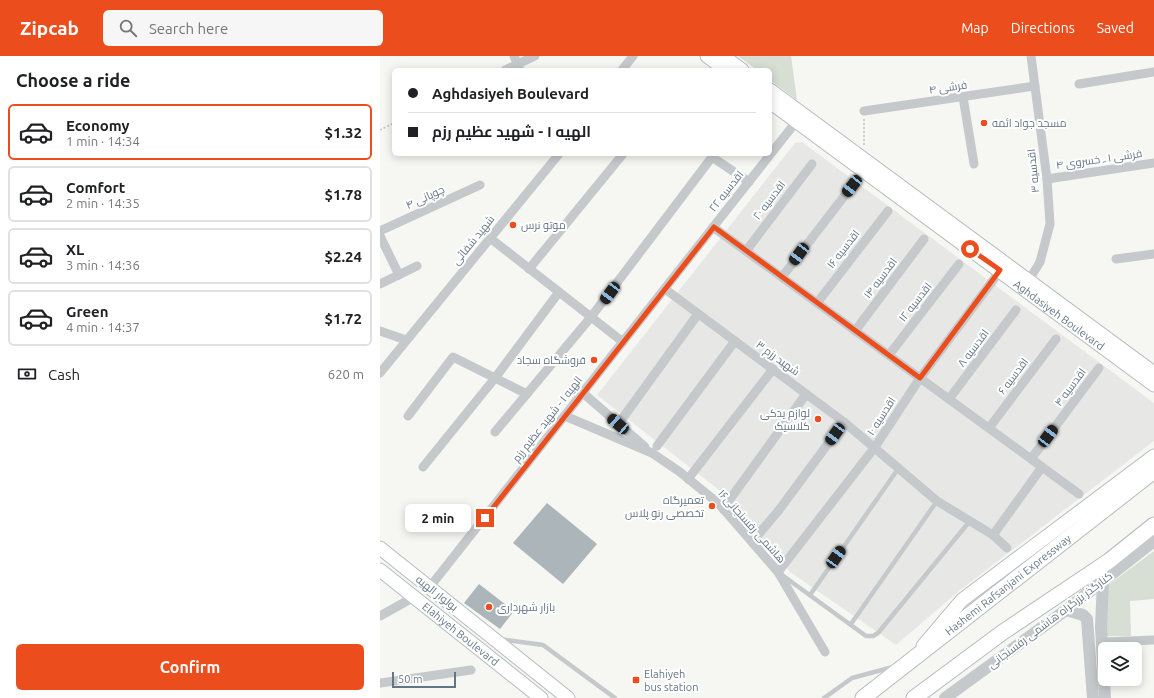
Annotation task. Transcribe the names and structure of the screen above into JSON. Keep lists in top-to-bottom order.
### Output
{
  "streets": {
    "highway": ["Hashemi Rafsanjani Expressway"],
    "main road": ["Aghdasiyeh Boulevard", "بولوار الهیه", "Elahiyeh Boulevard"],
    "street": [
      "فرشی ۴",
      "فرشی ۱ ـ خسروی ۴",
      "اقدسیه ۳",
      "اقدسیه ۲۲",
      "چوپانی ۴",
      "اقدسیه ۲۰",
      "شهید شفائی",
      "اقدسیه ۱۶",
      "اقدسیه ۱۴",
      "اقدسیه ۱۲",
      "اقدسیه ۸",
      "شهید رزم ۳",
      "اقدسیه ۶",
      "اقدسیه ۴",
      "اقدسیه ۱۰",
      "الهیه ۱ - شهید عظیم رزم",
      "هاشمی رفسنجانی۱۶",
      "کنارگذر بزرگراه هاشمی رفسنجانی"
    ]
  },
  "crossings": [
    ["فرشی ۴", "اقدسیه ۳"],
    ["فرشی ۱ ـ خسروی ۴", "اقدسیه ۳"],
    ["اقدسیه ۳", "Aghdasiyeh Boulevard"],
    ["اقدسیه ۲۲", "Aghdasiyeh Boulevard"],
    ["اقدسیه ۲۲", "الهیه ۱ - شهید عظیم رزم"],
    ["Aghdasiyeh Boulevard", "اقدسیه ۱۰"],
    ["شهید رزم ۳", "اقدسیه ۱۰"],
    ["شهید رزم ۳", "الهیه ۱ - شهید عظیم رزم"],
    ["اقدسیه ۱۰", "هاشمی رفسنجانی۱۶"],
    ["الهیه ۱ - شهید عظیم رزم", "هاشمی رفسنجانی۱۶"],
    ["الهیه ۱ - شهید عظیم رزم", "بولوار الهیه"],
    ["بولوار الهیه", "Elahiyeh Boulevard"]
  ],
  "places": {
    "other": [
      "مسجد جواد ائمه",
      "موتو نرس",
      "فروشگاه سجاد",
      "لوازم یدکی کلاسیک",
      "تعمیرگاه تخصصی رنو پلاس",
      "بازار شهرداری"
    ],
    "transit": ["Elahiyeh bus station"]
  },
  "scale_bar": "50 m",
  "page": {
    "header": "Zipcab",
    "search": "Search here",
    "nav": ["Map", "Directions", "Saved"],
    "heading": "Choose a ride",
    "banner": ["Aghdasiyeh Boulevard", "الهیه ۱ - شهید عظیم رزم"],
    "list": [
      {
        "name": "Economy",
        "note": "1 min · 14:34",
        "value": "$1.32"
      },
      {
        "name": "Comfort",
        "note": "2 min · 14:35",
        "value": "$1.78"
      },
      {
        "name": "XL",
        "note": "3 min · 14:36",
        "value": "$2.24"
      },
      {
        "name": "Green",
        "note": "4 min · 14:37",
        "value": "$1.72"
      }
    ],
    "pay": ["Cash", "620 m"],
    "bubble": "2 min",
    "buttons": "Confirm",
    "scale": "50 m"
  }
}
